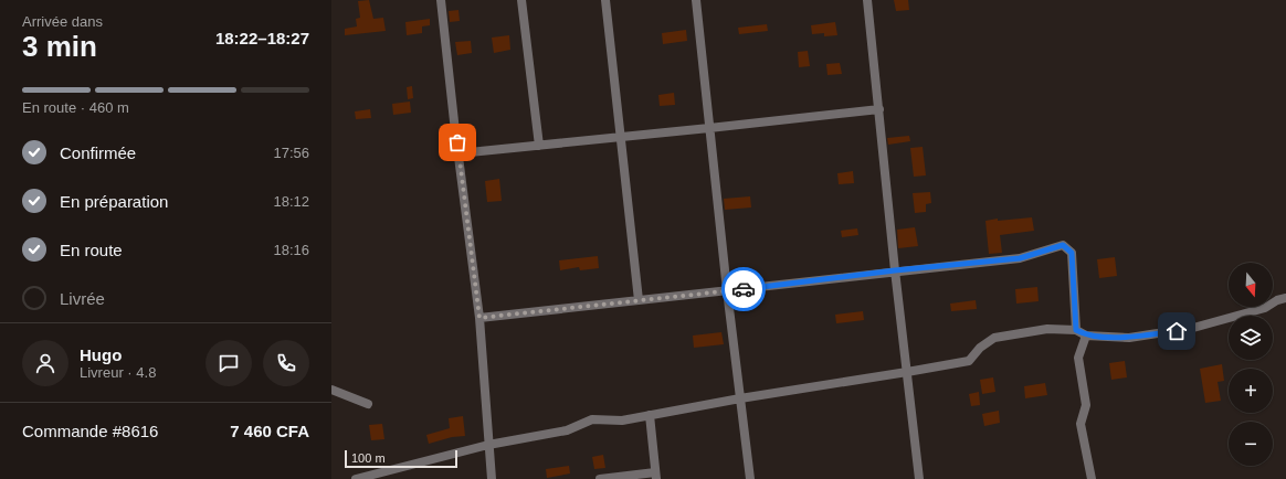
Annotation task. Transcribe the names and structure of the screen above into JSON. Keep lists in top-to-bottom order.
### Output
{
  "scale_bar": "100 m",
  "north": "bottom",
  "page": {
    "heading": ["3 min", "Arrivée dans", "18:22–18:27"],
    "panel": [
      "Hugo",
      "Livreur · 4.8",
      "Commande #8616",
      "7 460 CFA"
    ],
    "bar": "En route · 460 m",
    "list": [
      ["Confirmée", "17:56"],
      ["En préparation", "18:12"],
      ["En route", "18:16"],
      "Livrée"
    ],
    "map_buttons": ["+", "−"],
    "scale": "100 m"
  }
}
